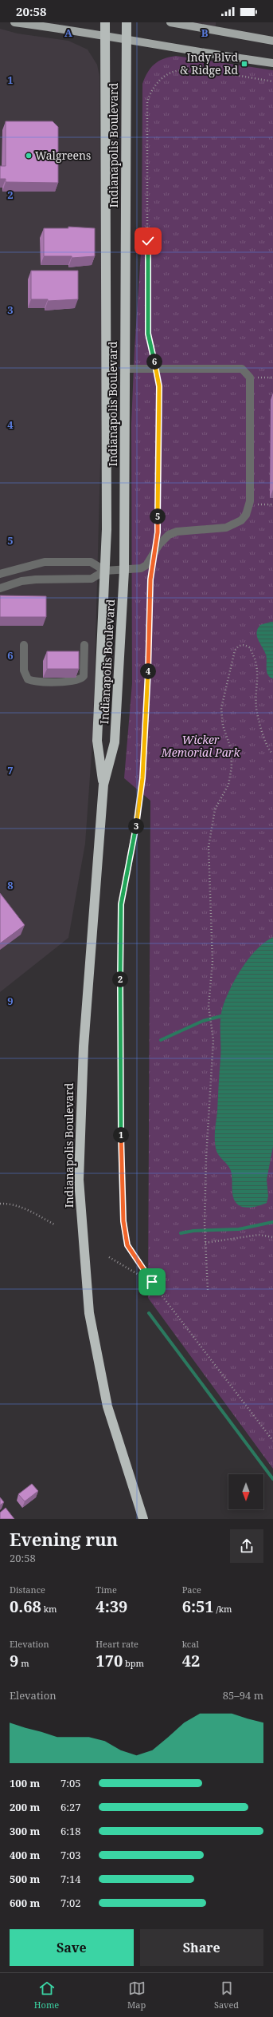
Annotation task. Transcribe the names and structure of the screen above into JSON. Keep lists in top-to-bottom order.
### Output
{
  "streets": {
    "highway": ["Indianapolis Boulevard"]
  },
  "parks": ["Wicker Memorial Park"],
  "places": {
    "transit": ["Indy Blvd & Ridge Rd"],
    "other": ["Walgreens"]
  },
  "north": "bottom",
  "page": {
    "status": "20:58",
    "pins": [
      "6",
      "5",
      "4",
      "3",
      "2",
      "1"
    ],
    "heading": ["Evening run", "20:58"],
    "stats": [
      ["Distance", "0.68 km"],
      ["Time", "4:39"],
      ["Pace", "6:51 /km"],
      ["Elevation", "9 m"],
      ["Heart rate", "170 bpm"],
      ["kcal", "42"]
    ],
    "chart": ["Elevation", "85–94 m"],
    "list": [
      {
        "name": "100 m",
        "note": "7:05"
      },
      {
        "name": "200 m",
        "note": "6:27"
      },
      {
        "name": "300 m",
        "note": "6:18"
      },
      {
        "name": "400 m",
        "note": "7:03"
      },
      {
        "name": "500 m",
        "note": "7:14"
      },
      {
        "name": "600 m",
        "note": "7:02"
      }
    ],
    "buttons": ["Save", "Share"],
    "tabs": ["Home", "Map", "Saved"]
  },
  "grid": {
    "columns": ["A", "B"],
    "rows": [
      "1",
      "2",
      "3",
      "4",
      "5",
      "6",
      "7",
      "8",
      "9"
    ]
  }
}
